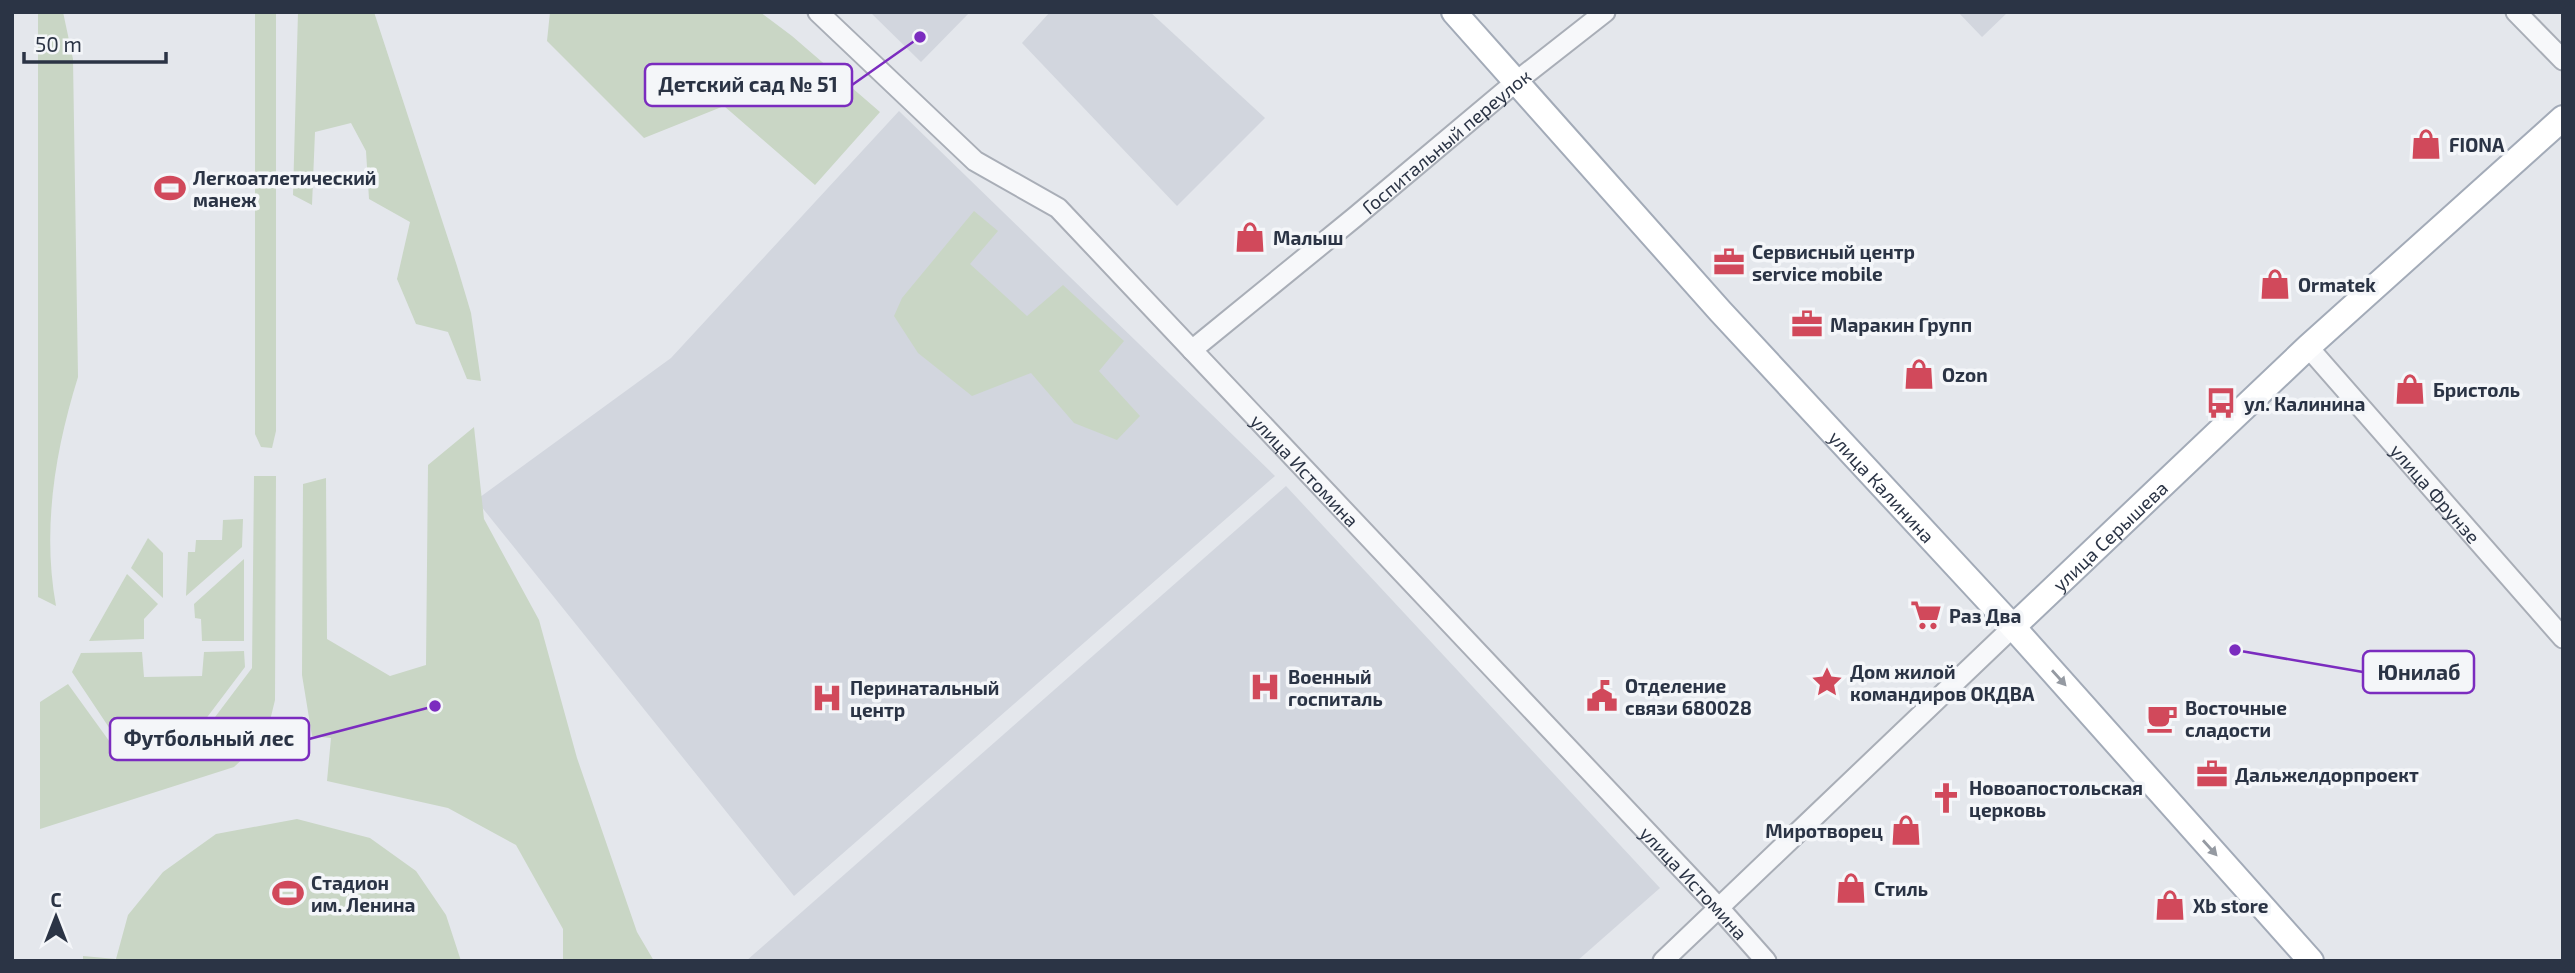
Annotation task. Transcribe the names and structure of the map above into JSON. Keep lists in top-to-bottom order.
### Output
{
  "streets": {
    "main road": ["улица Калинина", "улица Серышева"],
    "street": ["Госпитальный переулок", "улица Истомина", "улица Фрунзе"]
  },
  "crossings": [
    ["Госпитальный переулок", "улица Истомина"],
    ["Госпитальный переулок", "улица Калинина"],
    ["улица Истомина", "улица Серышева"],
    ["улица Калинина", "улица Серышева"],
    ["улица Фрунзе", "улица Серышева"]
  ],
  "one_way": ["улица Калинина"],
  "places": {
    "other": ["Детский сад № 51", "Юнилаб", "Футбольный лес"],
    "shop": [
      "FIONA",
      "Малыш",
      "Ormatek",
      "Ozon",
      "Бристоль",
      "Миротворец",
      "Стиль",
      "Xb store"
    ],
    "sports": ["Легкоатлетический манеж", "Стадион им. Ленина"],
    "office": ["Сервисный центр service mobile", "Маракин Групп", "Дальжелдорпроект"],
    "bus stop": ["ул. Калинина"],
    "supermarket": ["Раз Два"],
    "place": ["Дом жилой командиров ОКДВА"],
    "hospital": ["Военный госпиталь", "Перинатальный центр"],
    "public building": ["Отделение связи 680028"],
    "cafe": ["Восточные сладости"],
    "church": ["Новоапостольская церковь"]
  },
  "scale_bar": "50 m",
  "north": "top"
}
